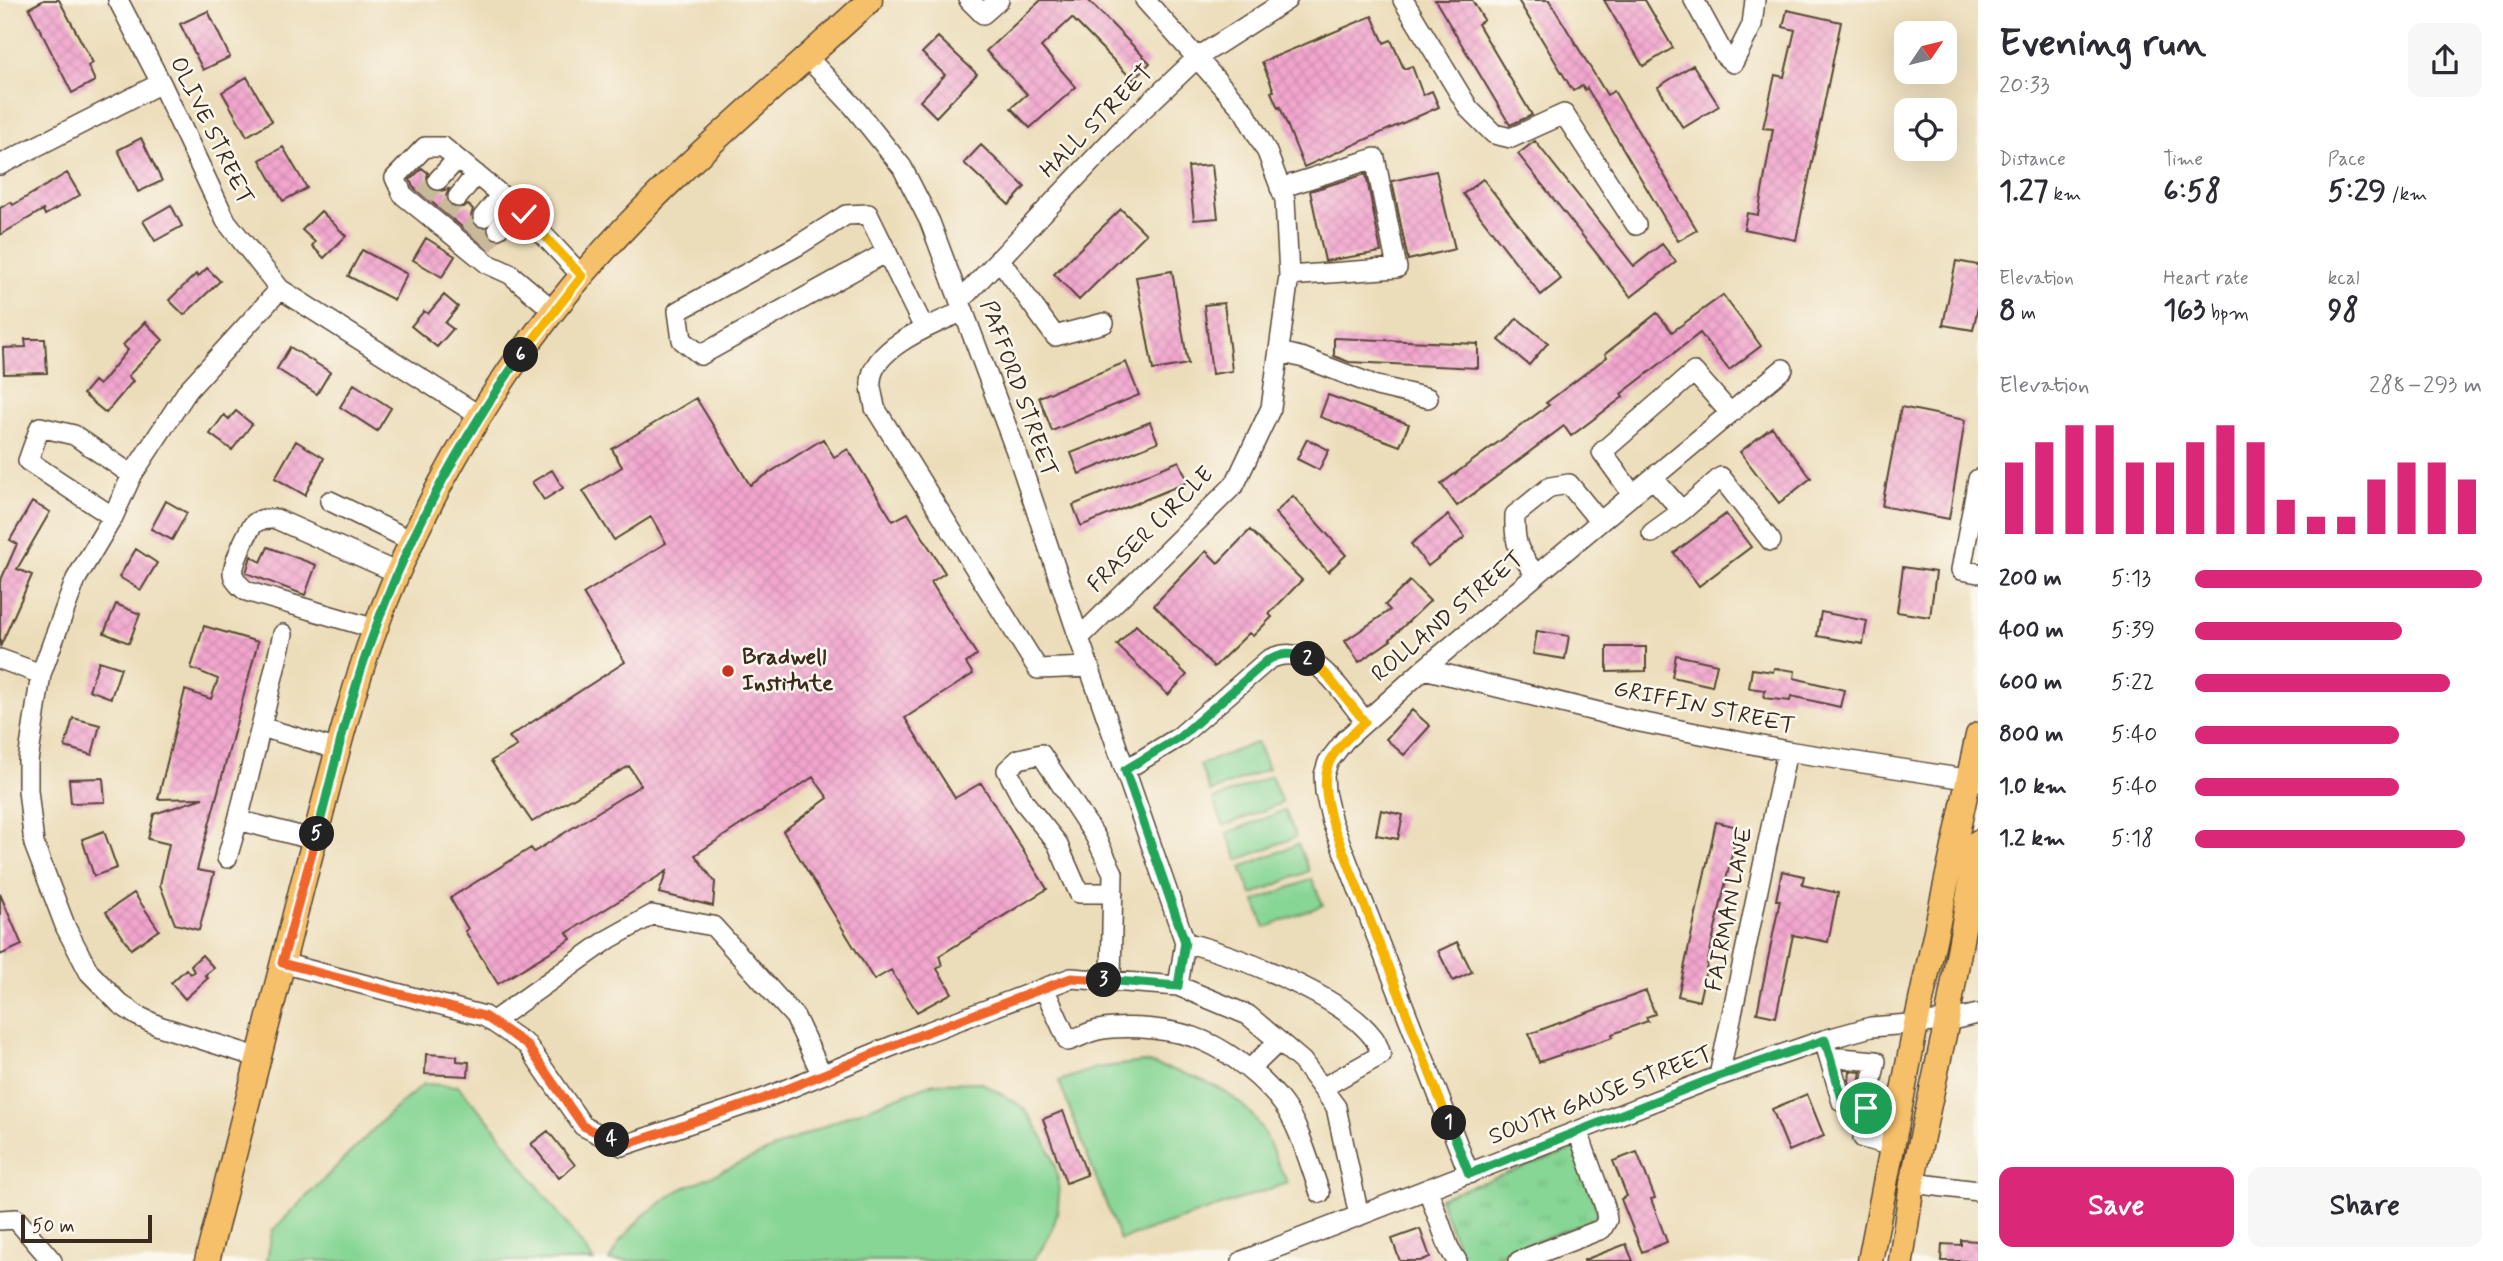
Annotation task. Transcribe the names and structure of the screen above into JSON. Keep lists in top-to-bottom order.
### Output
{
  "streets": {
    "street": [
      "HALL STREET",
      "OLIVE STREET",
      "PAFFORD STREET",
      "FRASER CIRCLE",
      "ROLLAND STREET",
      "GRIFFIN STREET",
      "FAIRMAN LANE",
      "SOUTH GAUSE STREET"
    ]
  },
  "crossings": [
    ["HALL STREET", "PAFFORD STREET"],
    ["HALL STREET", "FRASER CIRCLE"],
    ["PAFFORD STREET", "FRASER CIRCLE"],
    ["ROLLAND STREET", "GRIFFIN STREET"],
    ["ROLLAND STREET", "SOUTH GAUSE STREET"],
    ["GRIFFIN STREET", "FAIRMAN LANE"],
    ["FAIRMAN LANE", "SOUTH GAUSE STREET"]
  ],
  "places": ["Bradwell Institute"],
  "scale_bar": "50 m",
  "north": "top right",
  "page": {
    "heading": ["Evening run", "20:33"],
    "stats": [
      ["Distance", "1.27 km"],
      ["Time", "6:58"],
      ["Pace", "5:29 /km"],
      ["Elevation", "8 m"],
      ["Heart rate", "163 bpm"],
      ["kcal", "98"]
    ],
    "pins": [
      "6",
      "2",
      "5",
      "3",
      "1",
      "4"
    ],
    "chart": ["Elevation", "288–293 m"],
    "list": [
      {
        "name": "200 m",
        "note": "5:13"
      },
      {
        "name": "400 m",
        "note": "5:39"
      },
      {
        "name": "600 m",
        "note": "5:22"
      },
      {
        "name": "800 m",
        "note": "5:40"
      },
      {
        "name": "1.0 km",
        "note": "5:40"
      },
      {
        "name": "1.2 km",
        "note": "5:18"
      }
    ],
    "buttons": ["Save", "Share"],
    "scale": "50 m"
  }
}
